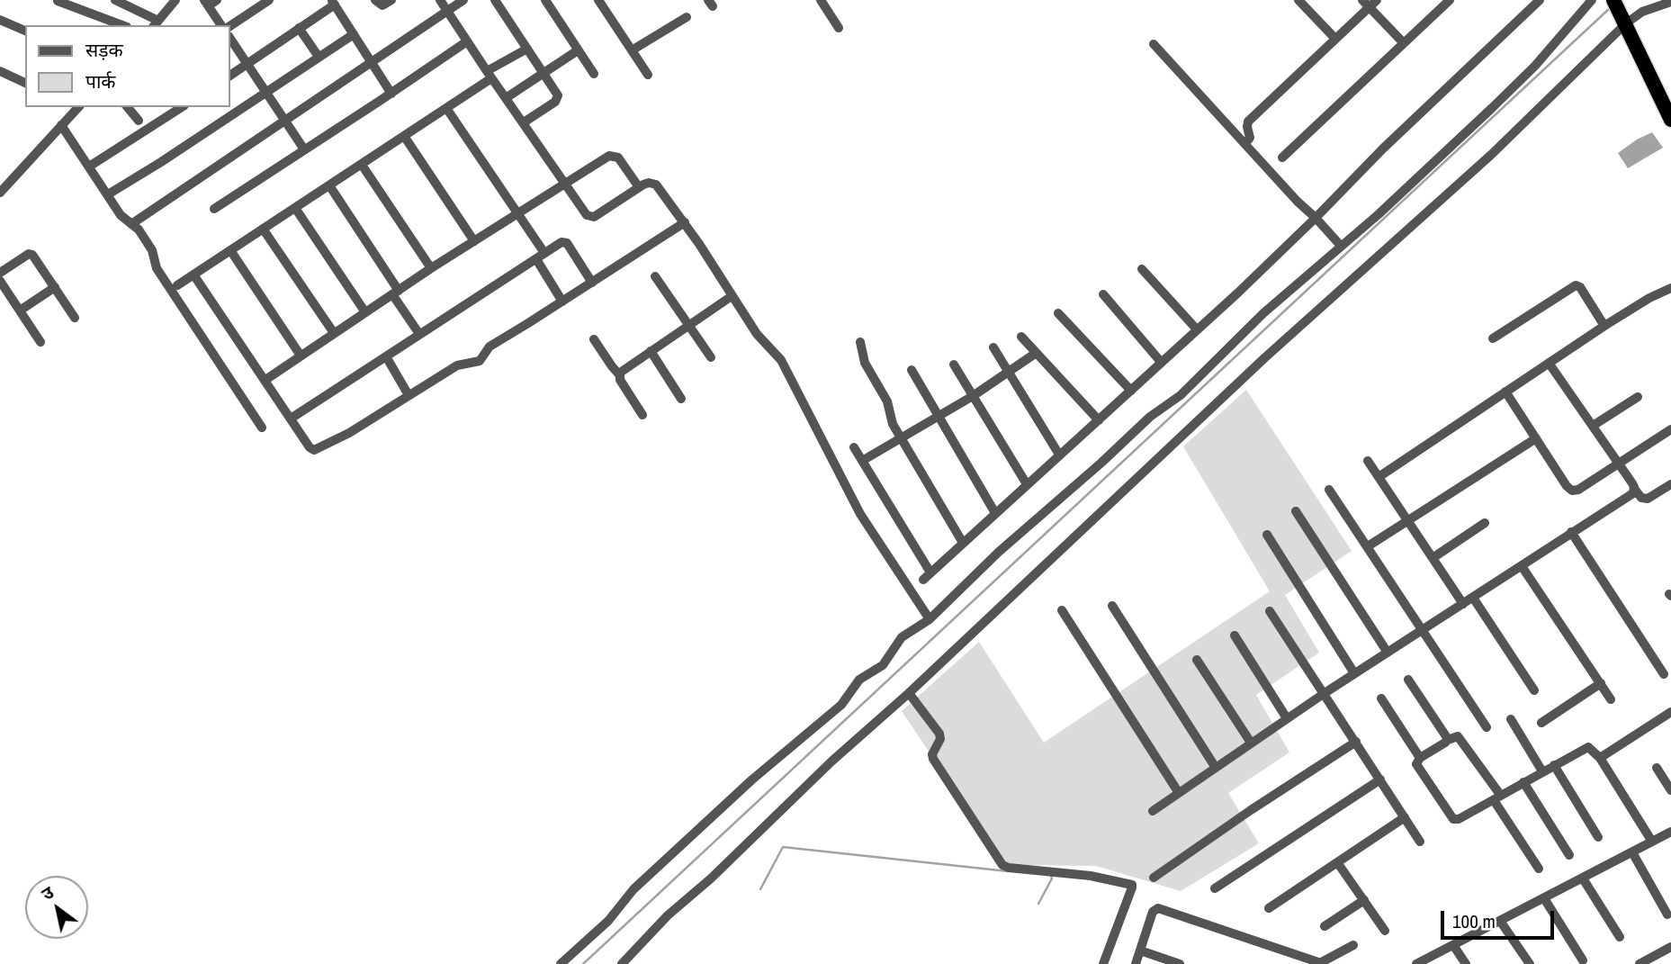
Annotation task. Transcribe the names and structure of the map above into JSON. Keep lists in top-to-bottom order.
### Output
{
  "legend": ["सड़क", "पार्क"],
  "scale_bar": "100 m",
  "north": "top left"
}
